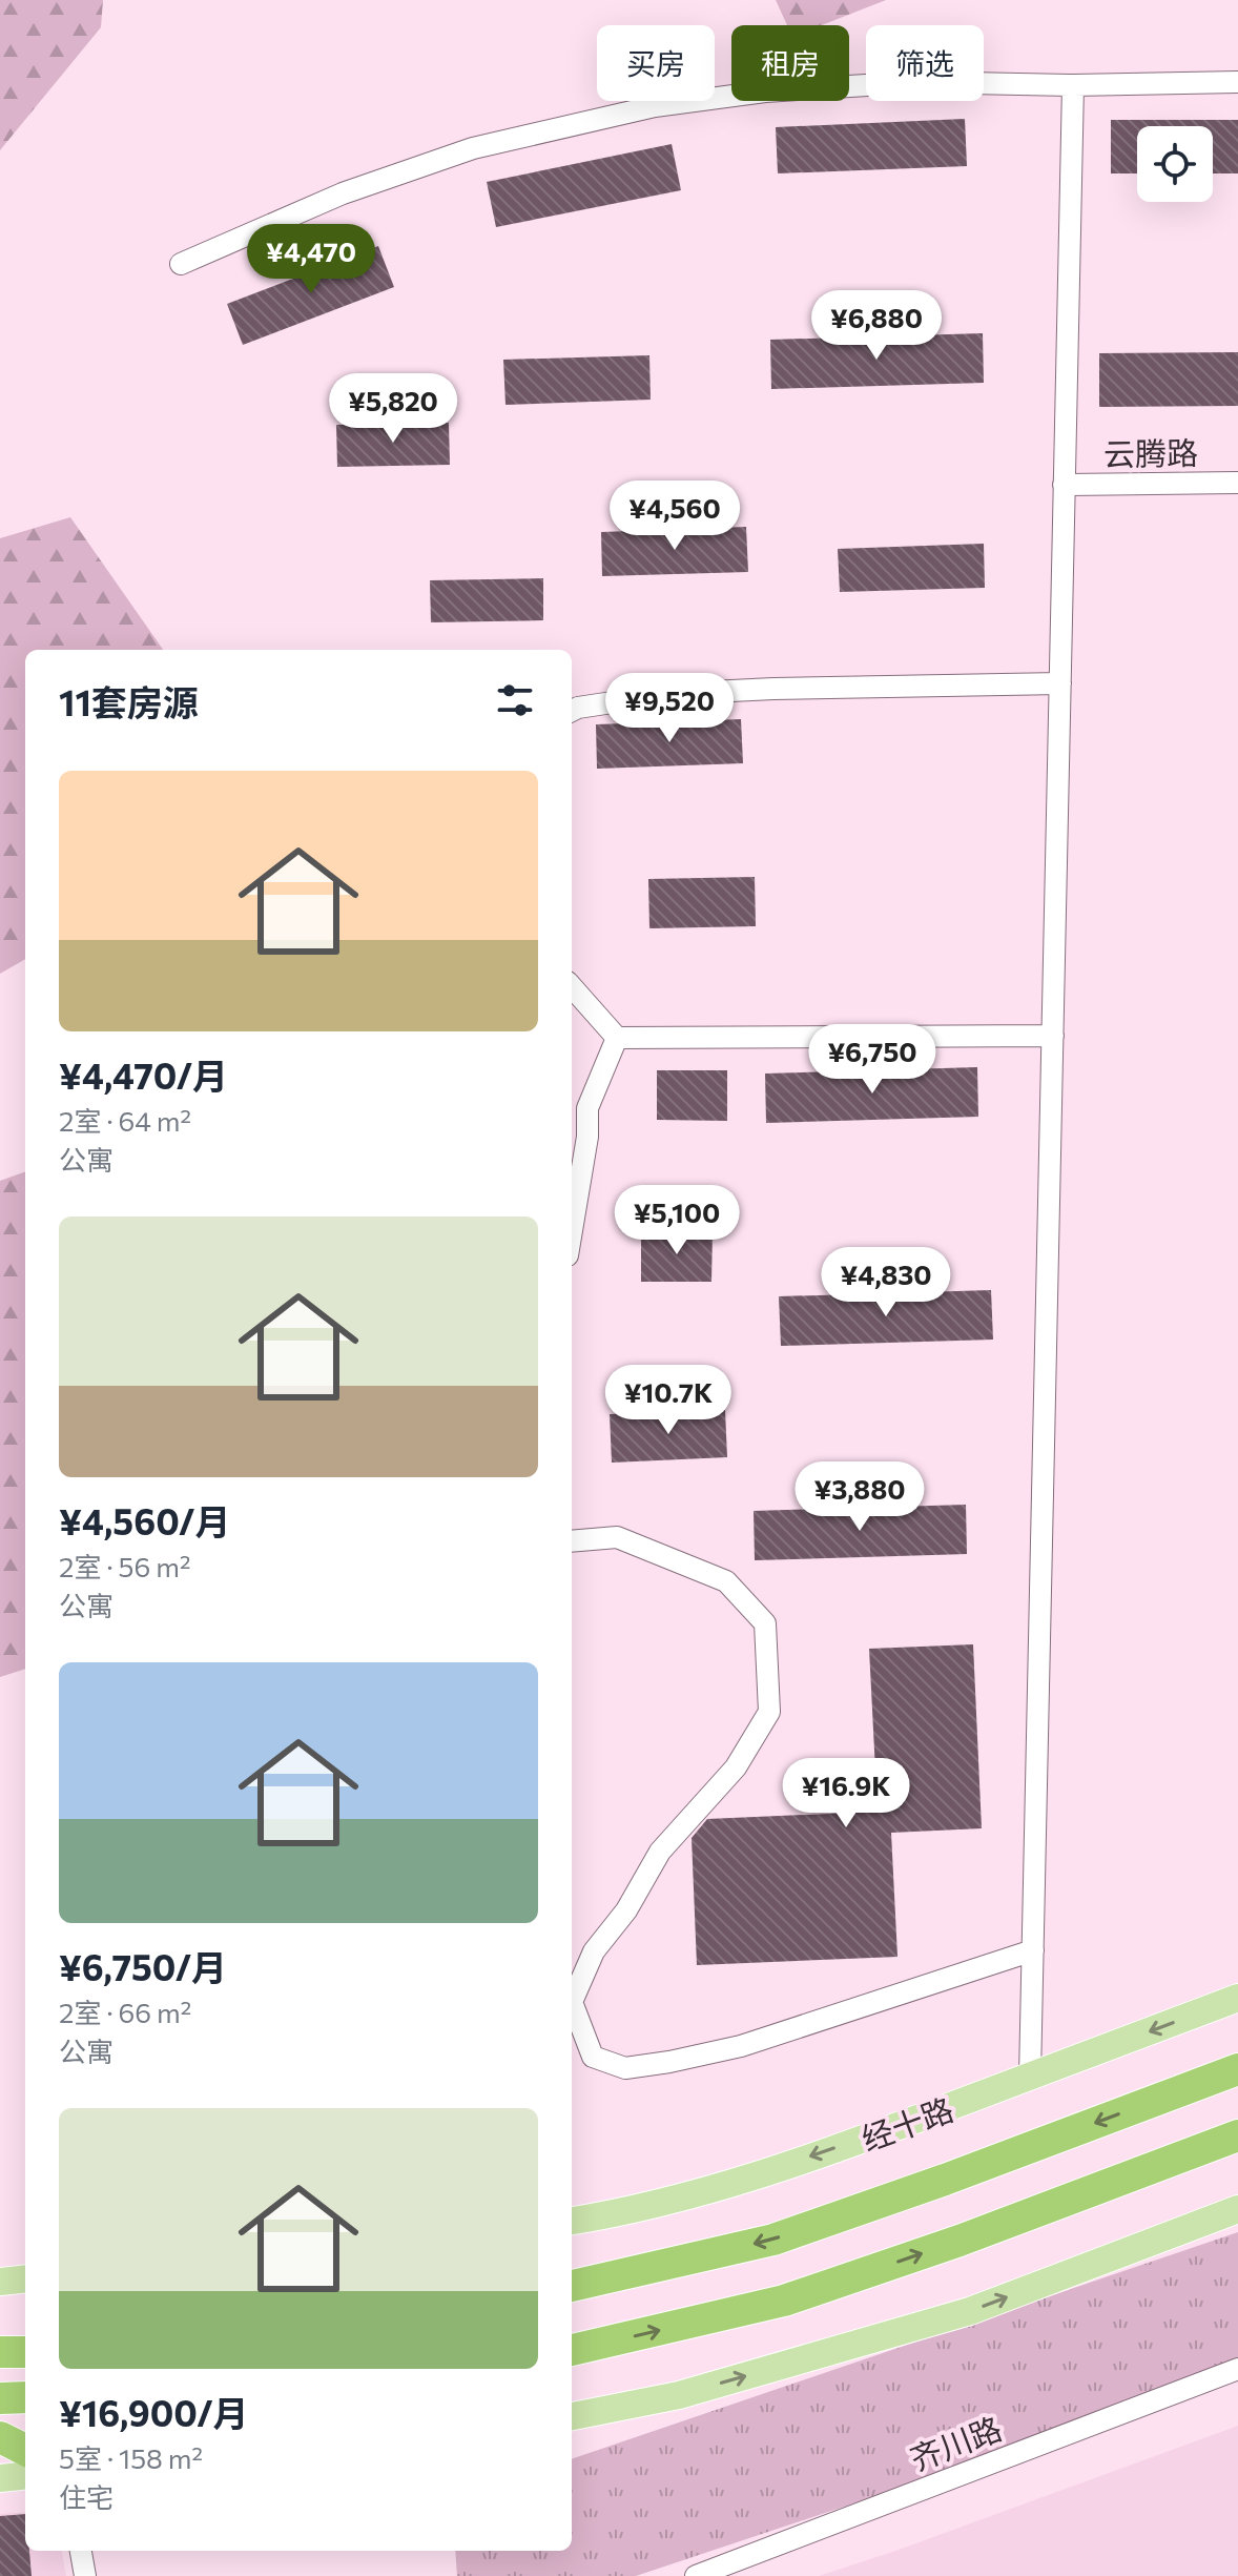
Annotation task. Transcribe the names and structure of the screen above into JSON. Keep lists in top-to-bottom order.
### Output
{
  "streets": {
    "highway": ["经十路"],
    "street": ["云腾路", "齐川路"]
  },
  "page": {
    "chip": ["买房", "租房", "筛选"],
    "price": [
      "¥4,470",
      "¥6,880",
      "¥5,820",
      "¥4,560",
      "¥9,520",
      "¥6,750",
      "¥5,100",
      "¥4,830",
      "¥10.7K",
      "¥3,880",
      "¥16.9K"
    ],
    "heading": "11套房源",
    "list": [
      {
        "name": "¥4,470/月",
        "note": "2室 · 64 m² · 公寓"
      },
      {
        "name": "¥4,560/月",
        "note": "2室 · 56 m² · 公寓"
      },
      {
        "name": "¥6,750/月",
        "note": "2室 · 66 m² · 公寓"
      },
      {
        "name": "¥16,900/月",
        "note": "5室 · 158 m² · 住宅"
      }
    ]
  }
}
